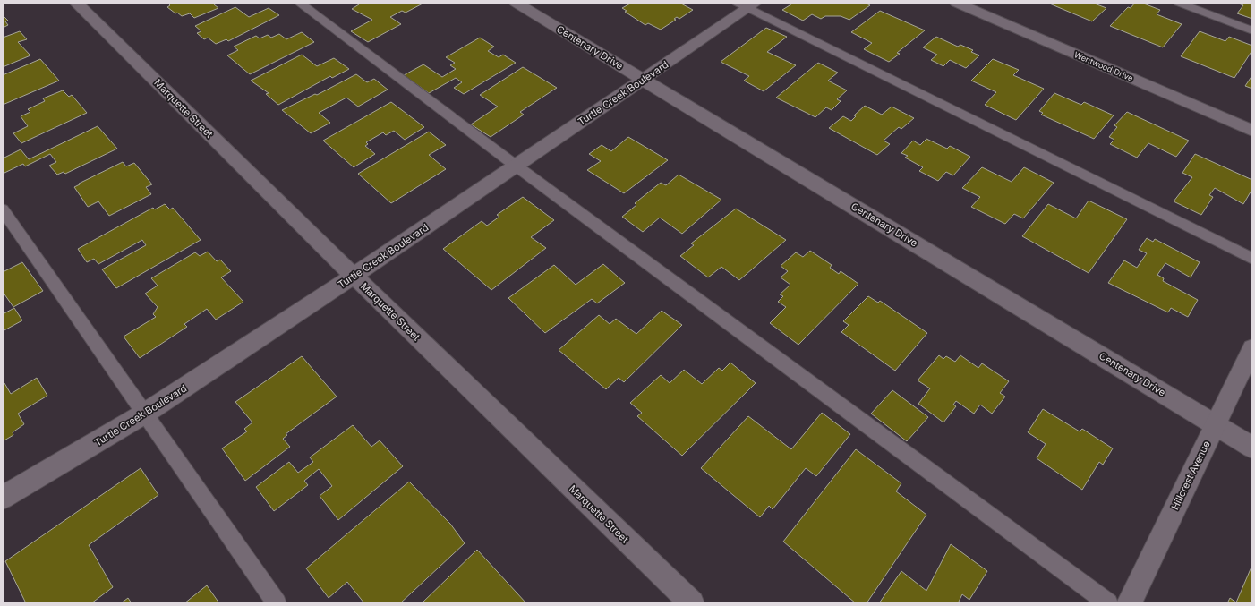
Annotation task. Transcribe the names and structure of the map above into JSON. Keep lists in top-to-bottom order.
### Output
{
  "streets": {
    "street": [
      "Centenary Drive",
      "Wentwood Drive",
      "Turtle Creek Boulevard",
      "Marquette Street",
      "Hillcrest Avenue"
    ]
  },
  "crossings": [
    ["Centenary Drive", "Turtle Creek Boulevard"],
    ["Centenary Drive", "Hillcrest Avenue"],
    ["Turtle Creek Boulevard", "Marquette Street"]
  ]
}
